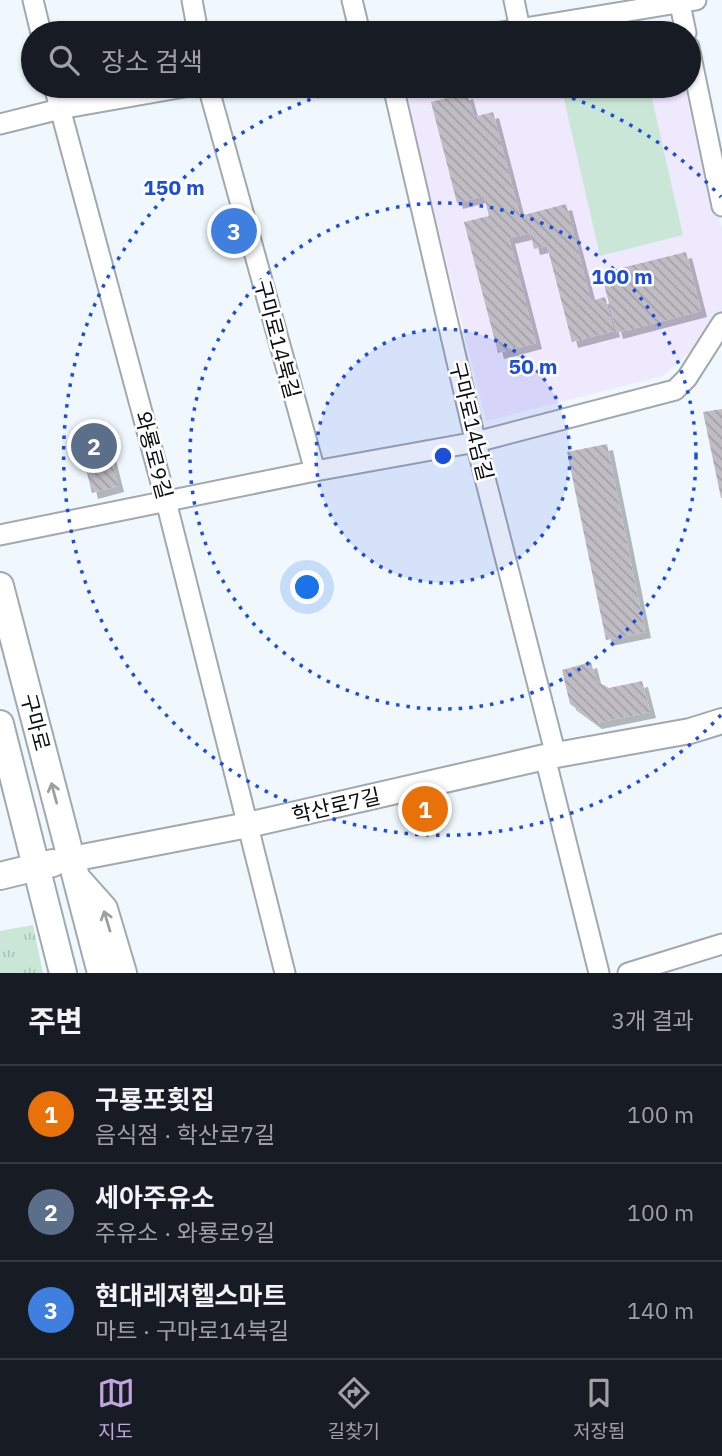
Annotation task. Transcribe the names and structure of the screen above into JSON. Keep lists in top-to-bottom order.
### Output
{
  "streets": {
    "main road": ["구마로"],
    "street": [
      "구마로14북길",
      "구마로14남길",
      "와룡로9길",
      "학산로7길"
    ]
  },
  "crossings": [
    ["구마로14남길", "학산로7길"],
    ["와룡로9길", "학산로7길"],
    ["구마로", "학산로7길"]
  ],
  "page": {
    "search": "장소 검색",
    "pins": ["3", "2", "1"],
    "heading": ["주변", "3개 결과"],
    "list": [
      {
        "mark": "1",
        "name": "구룡포횟집",
        "note": "음식점 · 학산로7길",
        "value": "100 m"
      },
      {
        "mark": "2",
        "name": "세아주유소",
        "note": "주유소 · 와룡로9길",
        "value": "100 m"
      },
      {
        "mark": "3",
        "name": "현대레져헬스마트",
        "note": "마트 · 구마로14북길",
        "value": "140 m"
      }
    ],
    "nav": ["지도", "길찾기", "저장됨"]
  },
  "rings": ["150 m", "100 m", "50 m"]
}
